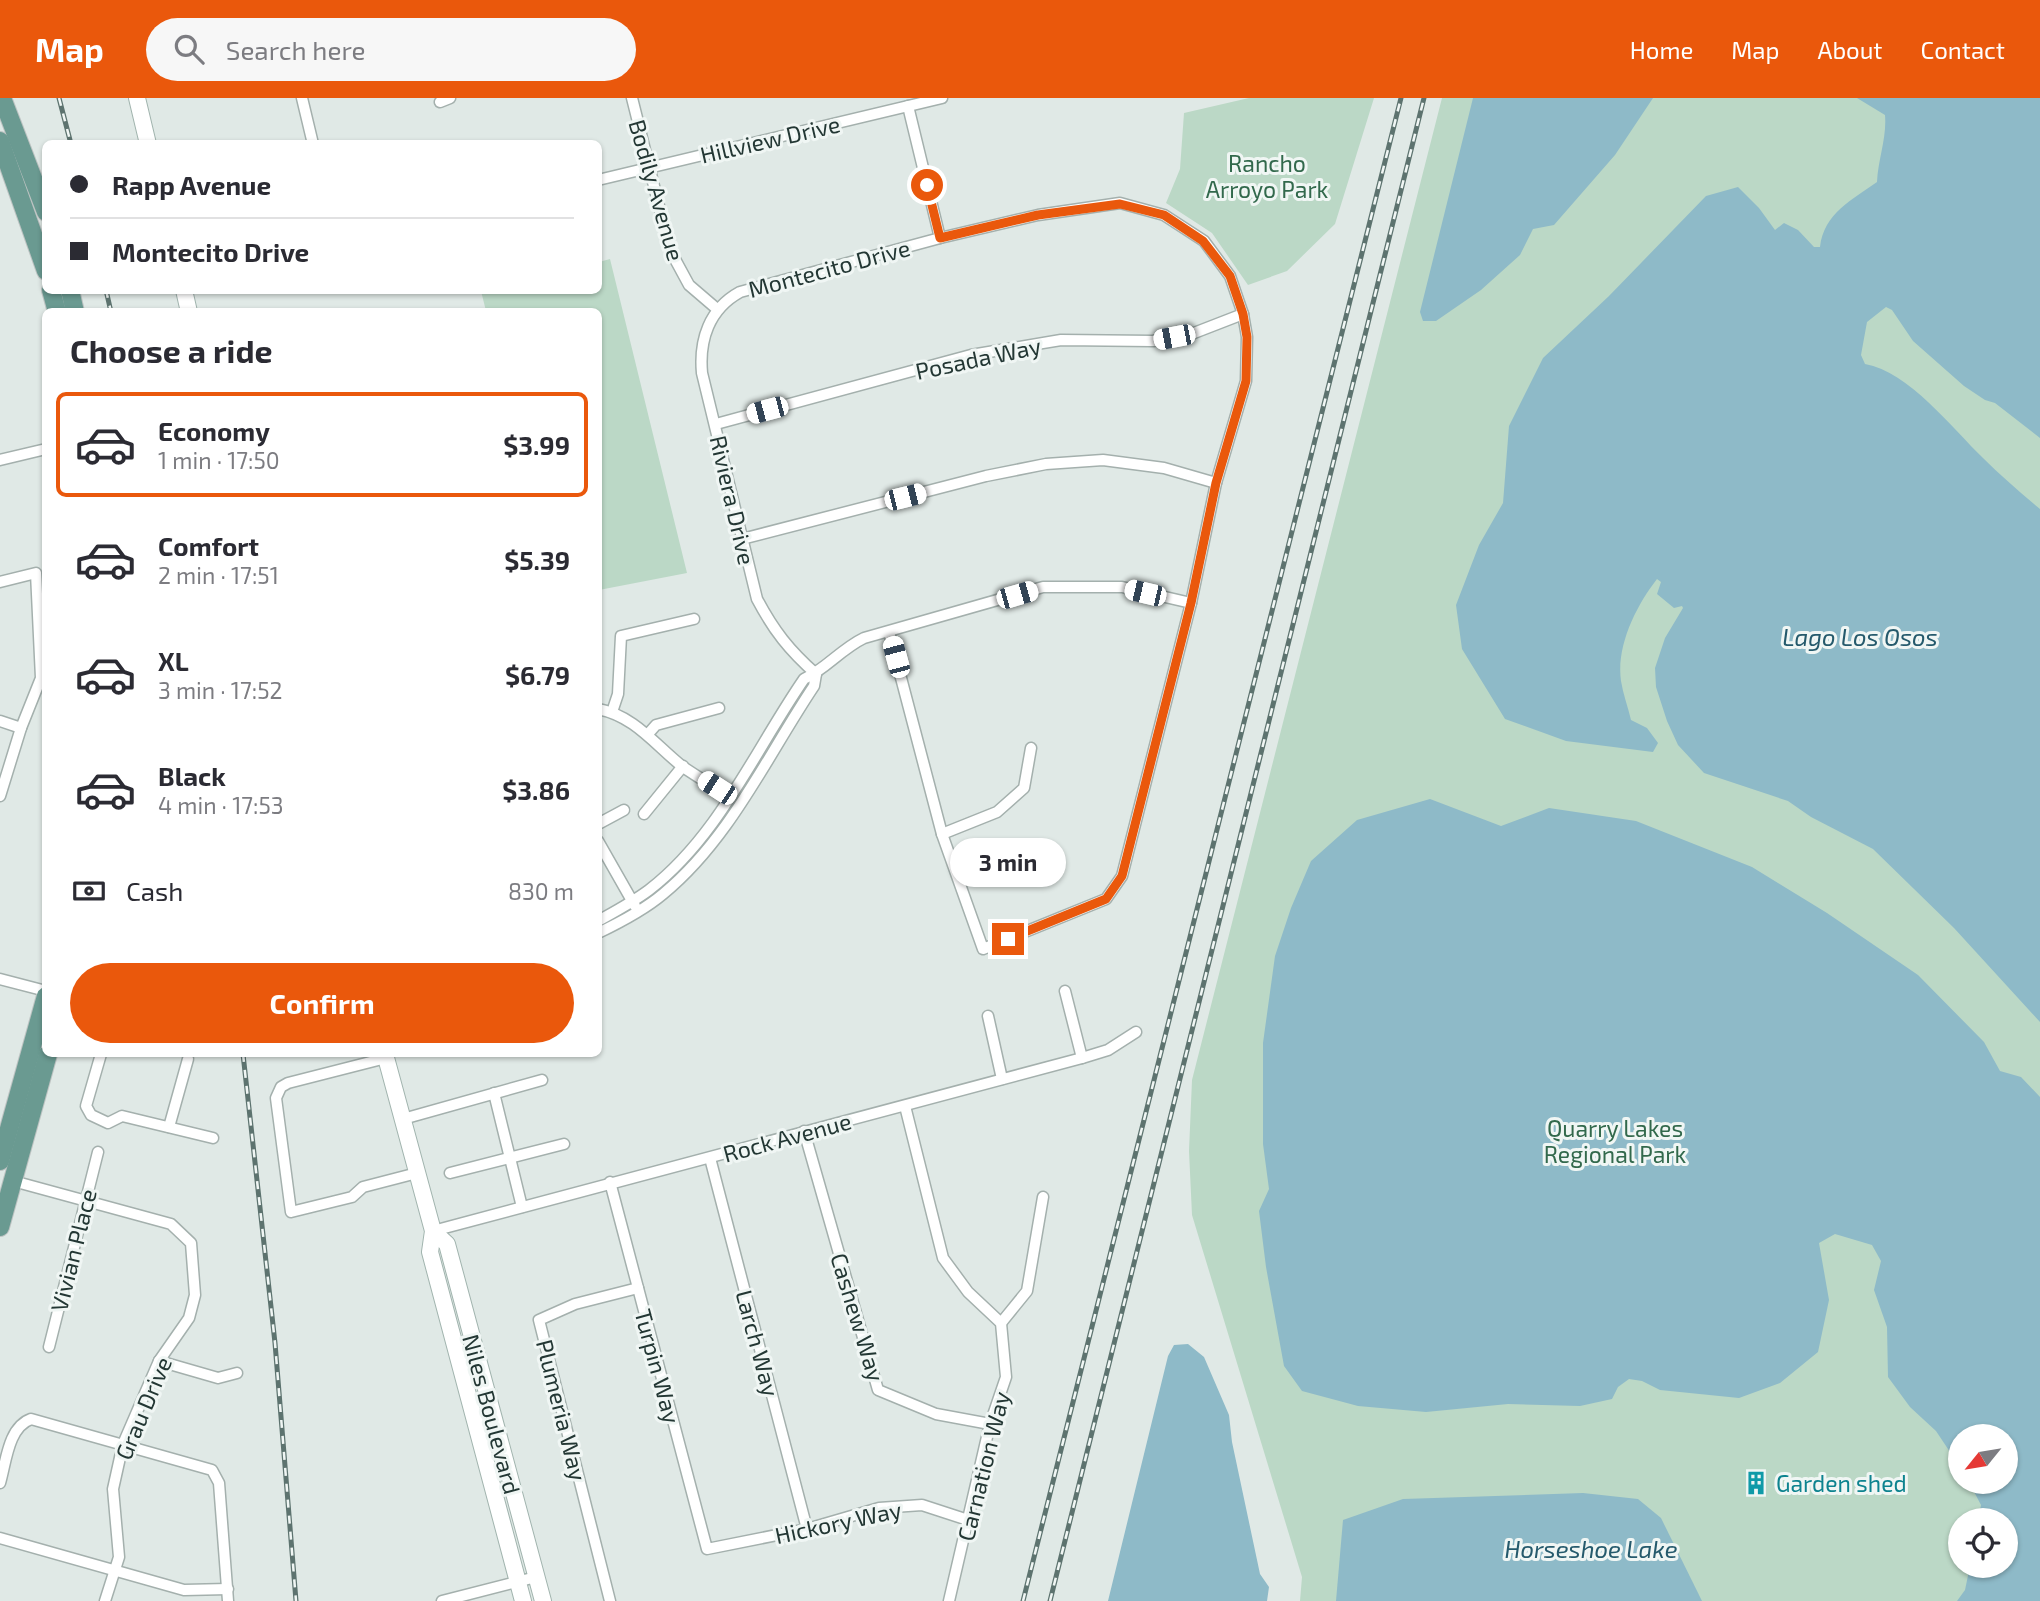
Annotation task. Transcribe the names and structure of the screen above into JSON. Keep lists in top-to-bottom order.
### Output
{
  "streets": {
    "main road": ["Niles Boulevard"],
    "street": [
      "Hillview Drive",
      "Bodily Avenue",
      "Montecito Drive",
      "Posada Way",
      "Riviera Drive",
      "Rock Avenue",
      "Vivian Place",
      "Cashew Way",
      "Larch Way",
      "Turpin Way",
      "Grau Drive",
      "Plumeria Way",
      "Carnation Way",
      "Hickory Way"
    ]
  },
  "crossings": [
    ["Hillview Drive", "Bodily Avenue"],
    ["Bodily Avenue", "Montecito Drive"],
    ["Bodily Avenue", "Riviera Drive"],
    ["Montecito Drive", "Posada Way"],
    ["Montecito Drive", "Riviera Drive"],
    ["Posada Way", "Riviera Drive"],
    ["Rock Avenue", "Cashew Way"],
    ["Rock Avenue", "Larch Way"],
    ["Rock Avenue", "Turpin Way"],
    ["Rock Avenue", "Niles Boulevard"],
    ["Vivian Place", "Grau Drive"],
    ["Cashew Way", "Carnation Way"],
    ["Larch Way", "Hickory Way"],
    ["Turpin Way", "Plumeria Way"],
    ["Turpin Way", "Hickory Way"],
    ["Carnation Way", "Hickory Way"]
  ],
  "water": ["Lago Los Osos", "Horseshoe Lake"],
  "parks": ["Rancho Arroyo Park", "Quarry Lakes Regional Park"],
  "places": {
    "building": ["Garden shed"]
  },
  "north": "bottom left",
  "page": {
    "header": "Map",
    "search": "Search here",
    "nav": [
      "Home",
      "Map",
      "About",
      "Contact"
    ],
    "banner": ["Rapp Avenue", "Montecito Drive"],
    "heading": "Choose a ride",
    "list": [
      {
        "name": "Economy",
        "note": "1 min · 17:50",
        "value": "$3.99"
      },
      {
        "name": "Comfort",
        "note": "2 min · 17:51",
        "value": "$5.39"
      },
      {
        "name": "XL",
        "note": "3 min · 17:52",
        "value": "$6.79"
      },
      {
        "name": "Black",
        "note": "4 min · 17:53",
        "value": "$3.86"
      }
    ],
    "bubble": "3 min",
    "pay": ["Cash", "830 m"],
    "buttons": "Confirm"
  }
}
